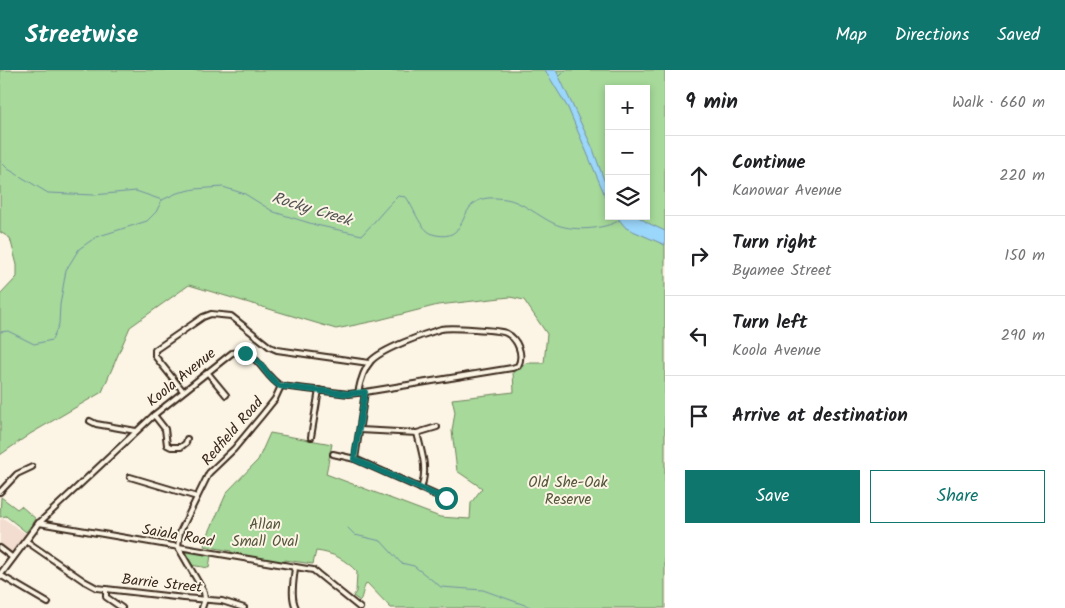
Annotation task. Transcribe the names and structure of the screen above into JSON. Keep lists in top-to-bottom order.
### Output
{
  "streets": {
    "street": [
      "Koola Avenue",
      "Redfield Road",
      "Saiala Road",
      "Barrie Street"
    ]
  },
  "crossings": [
    ["Koola Avenue", "Redfield Road"],
    ["Koola Avenue", "Saiala Road"],
    ["Koola Avenue", "Barrie Street"],
    ["Redfield Road", "Saiala Road"]
  ],
  "water": ["Rocky Creek"],
  "parks": ["Old She-Oak Reserve", "Allan Small Oval"],
  "page": {
    "header": "Streetwise",
    "nav": ["Map", "Directions", "Saved"],
    "heading": ["9 min", "Walk · 660 m"],
    "map_buttons": ["+", "−"],
    "list": [
      ["Continue", "Kanowar Avenue", "220 m"],
      ["Turn right", "Byamee Street", "150 m"],
      ["Turn left", "Koola Avenue", "290 m"],
      "Arrive at destination"
    ],
    "buttons": ["Save", "Share"]
  }
}
